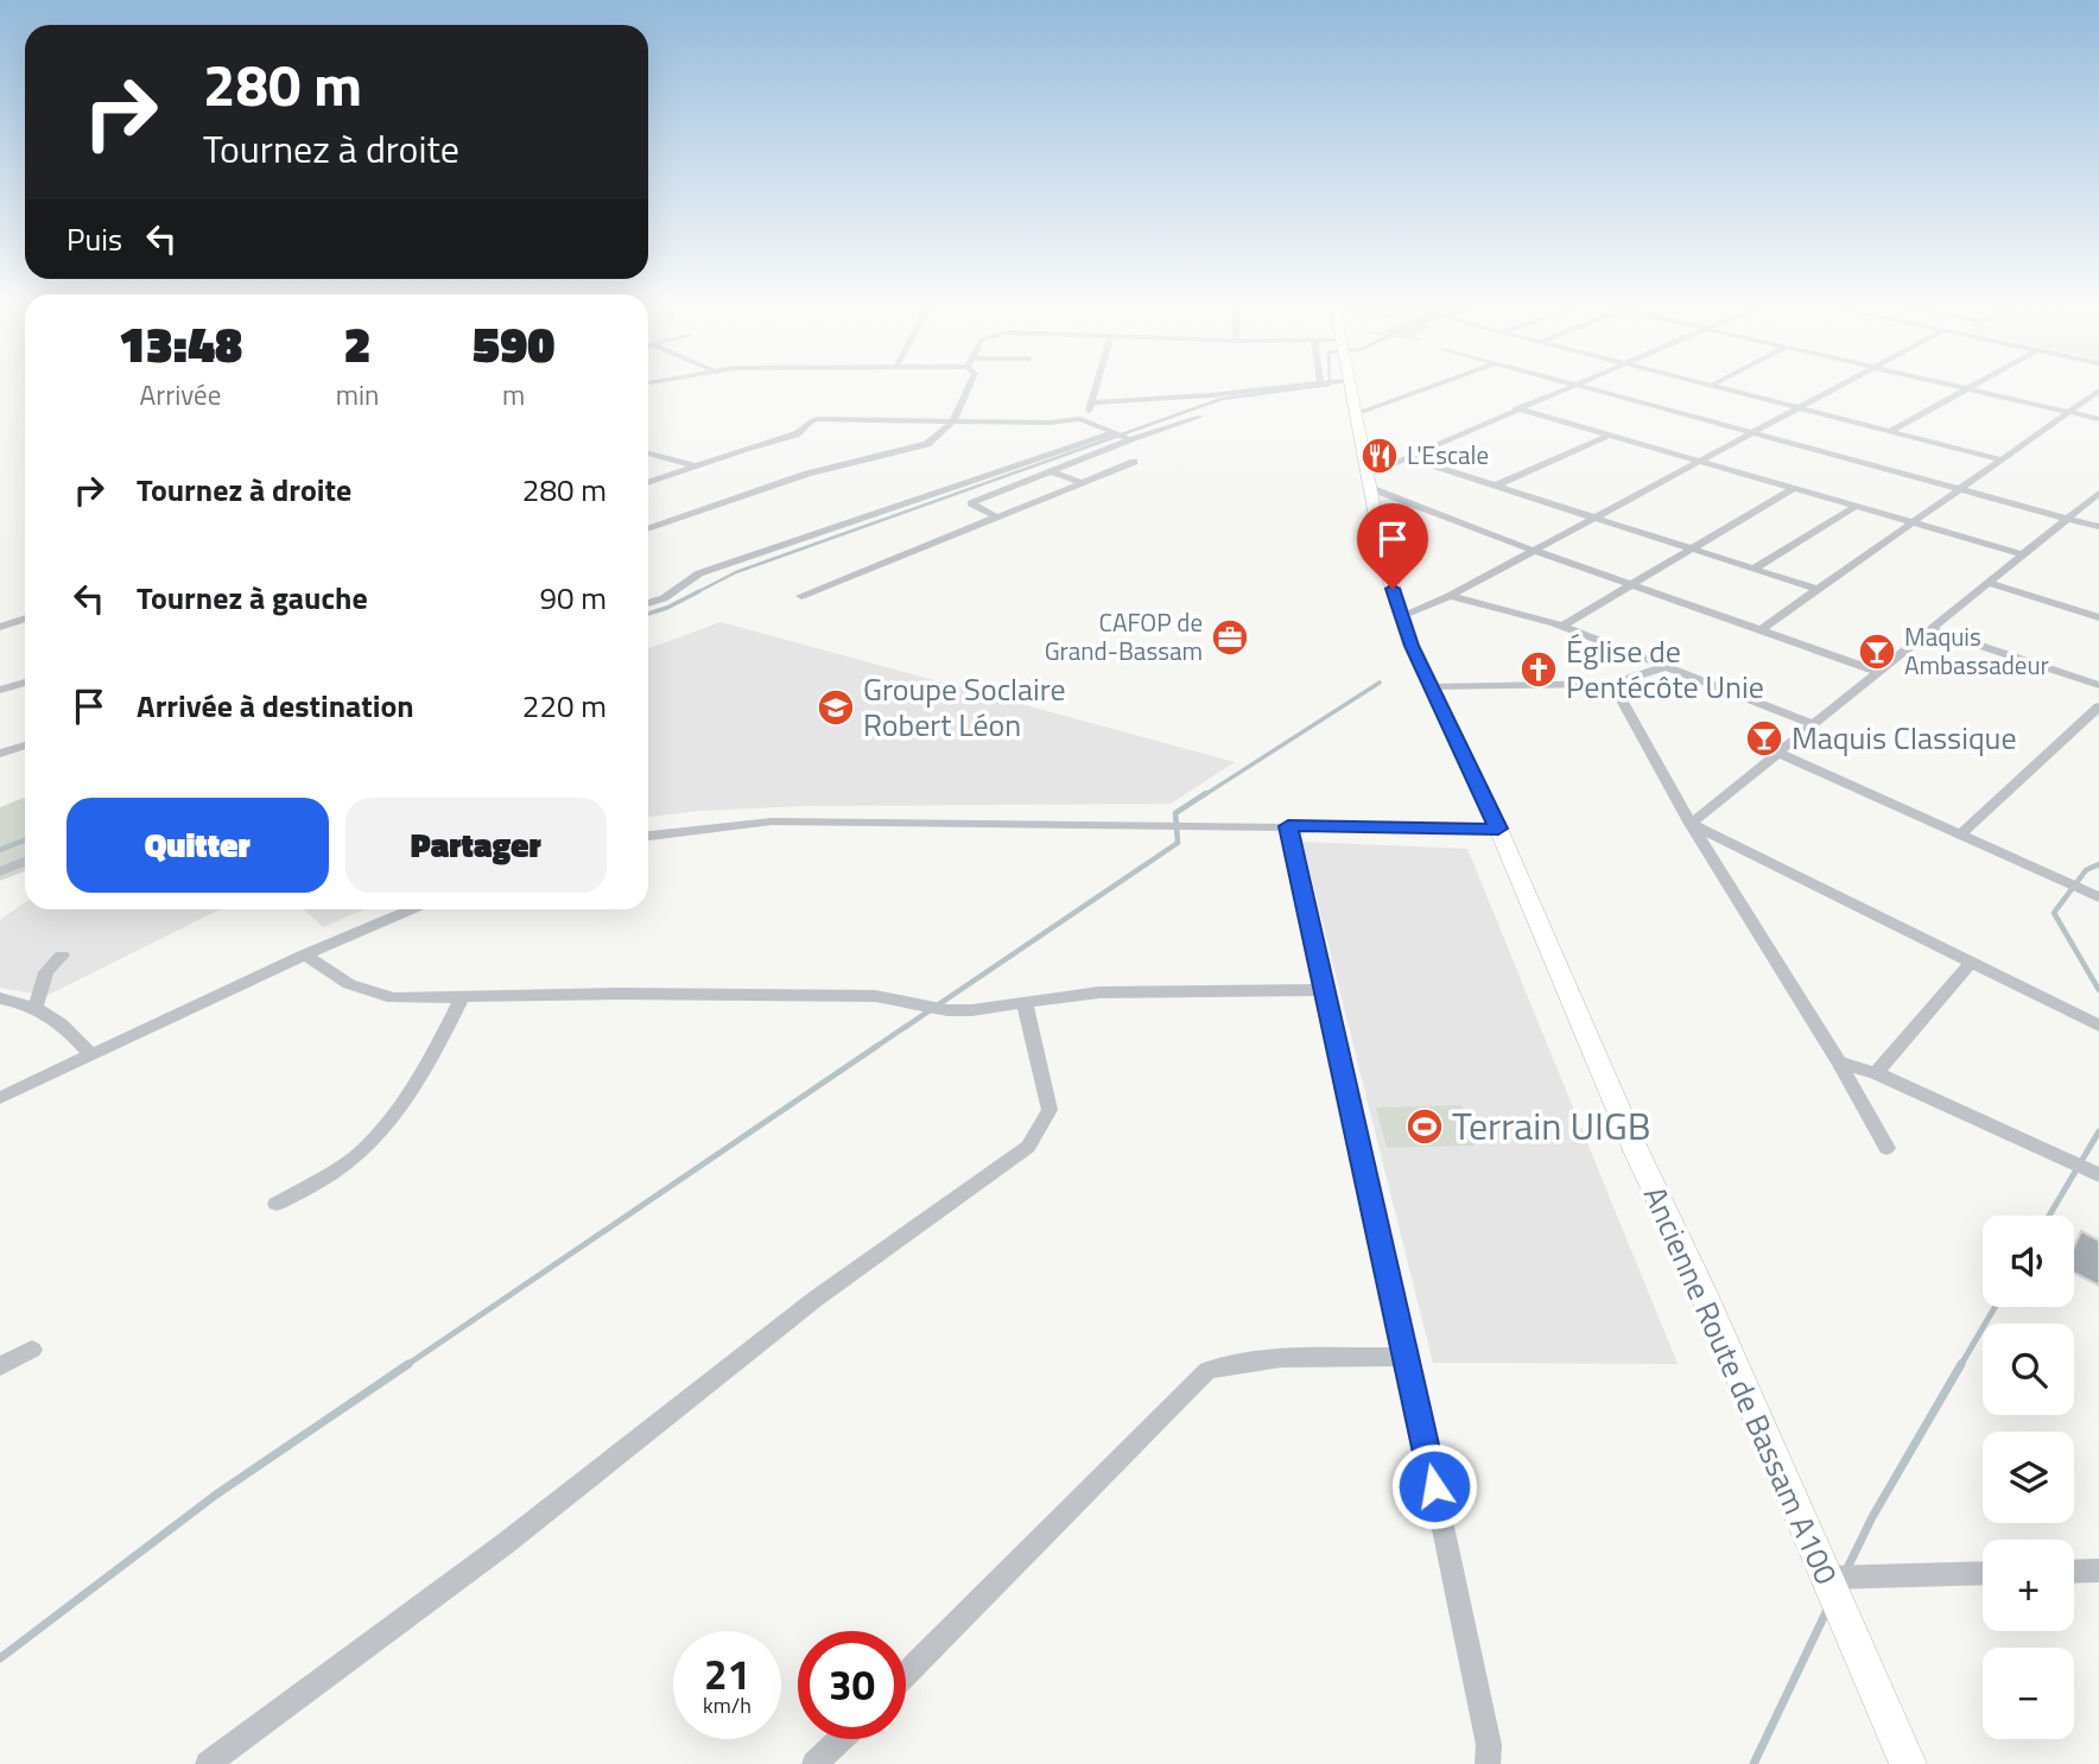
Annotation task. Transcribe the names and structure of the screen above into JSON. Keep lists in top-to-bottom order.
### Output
{
  "streets": {
    "main road": ["Ancienne Route de Bassam A100"]
  },
  "places": {
    "restaurant": ["L'Escale"],
    "office": ["CAFOP de Grand-Bassam"],
    "bar": ["Maquis Ambassadeur", "Maquis Classique"],
    "church": ["Église de Pentécôte Unie"],
    "school or university": ["Groupe Soclaire Robert Léon"],
    "sports": ["Terrain UIGB"]
  },
  "page": {
    "turn": ["280 m", "Tournez à droite"],
    "then": "Puis",
    "eta": [
      "13:48",
      "Arrivée",
      "2",
      "min",
      "590",
      "m"
    ],
    "list": [
      {
        "name": "Tournez à droite",
        "value": "280 m"
      },
      {
        "name": "Tournez à gauche",
        "value": "90 m"
      },
      {
        "name": "Arrivée à destination",
        "value": "220 m"
      }
    ],
    "buttons": ["Quitter", "Partager"],
    "map_buttons": ["+", "−"],
    "speed": "21 km/h",
    "limit": "30"
  }
}
